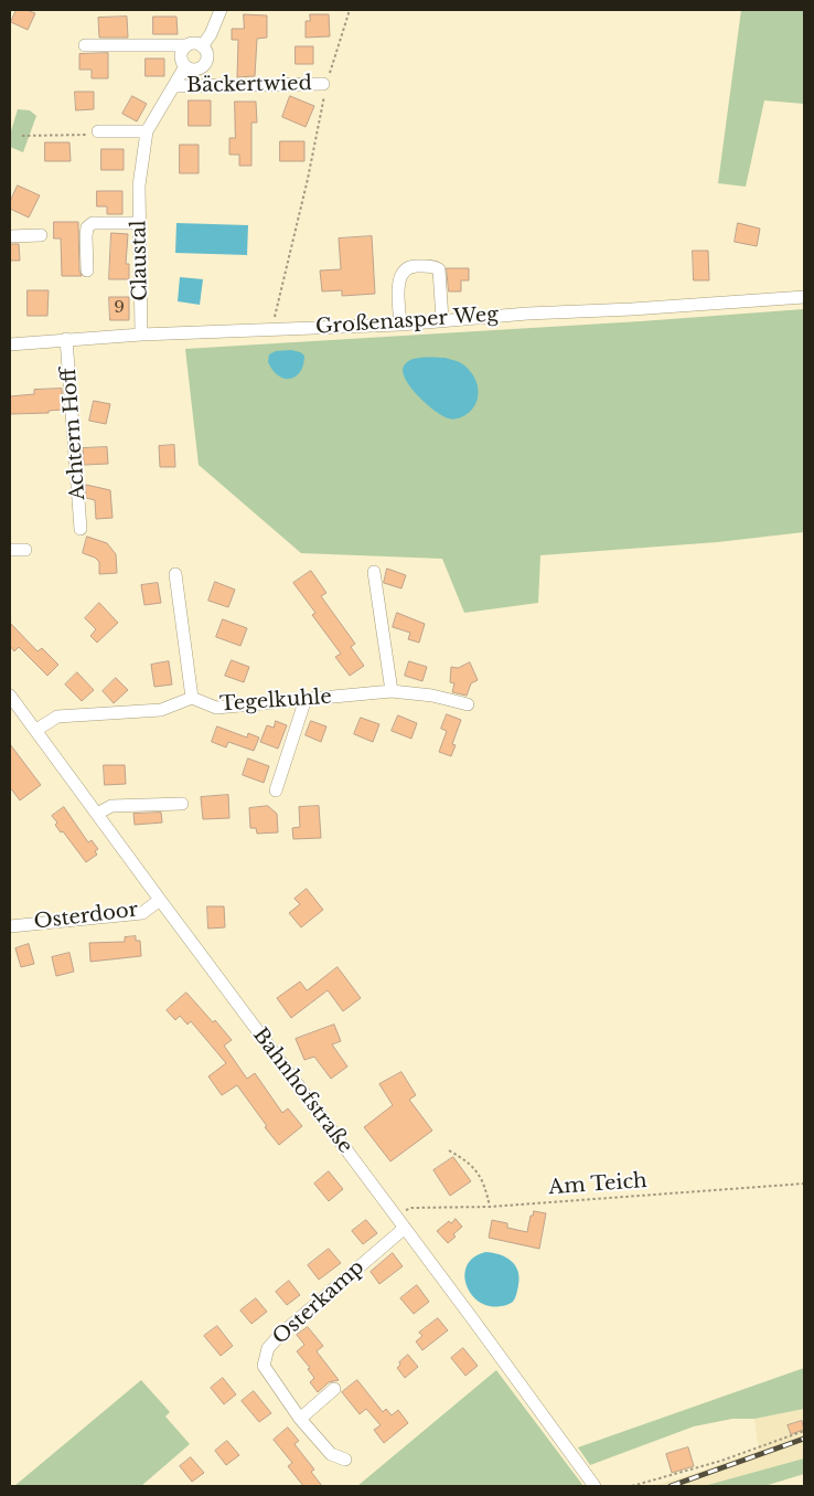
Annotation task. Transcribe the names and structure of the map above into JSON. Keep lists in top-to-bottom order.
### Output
{
  "streets": {
    "street": [
      "Bäckertwied",
      "Claustal",
      "Großenasper Weg",
      "Achtern Hoff",
      "Tegelkuhle",
      "Osterdoor",
      "Bahnhofstraße",
      "Osterkamp"
    ],
    "path": ["Am Teich"]
  },
  "crossings": [
    ["Bäckertwied", "Claustal"],
    ["Claustal", "Großenasper Weg"],
    ["Großenasper Weg", "Achtern Hoff"],
    ["Tegelkuhle", "Bahnhofstraße"],
    ["Osterdoor", "Bahnhofstraße"],
    ["Bahnhofstraße", "Am Teich"],
    ["Bahnhofstraße", "Osterkamp"]
  ],
  "house_numbers": ["9"]
}
